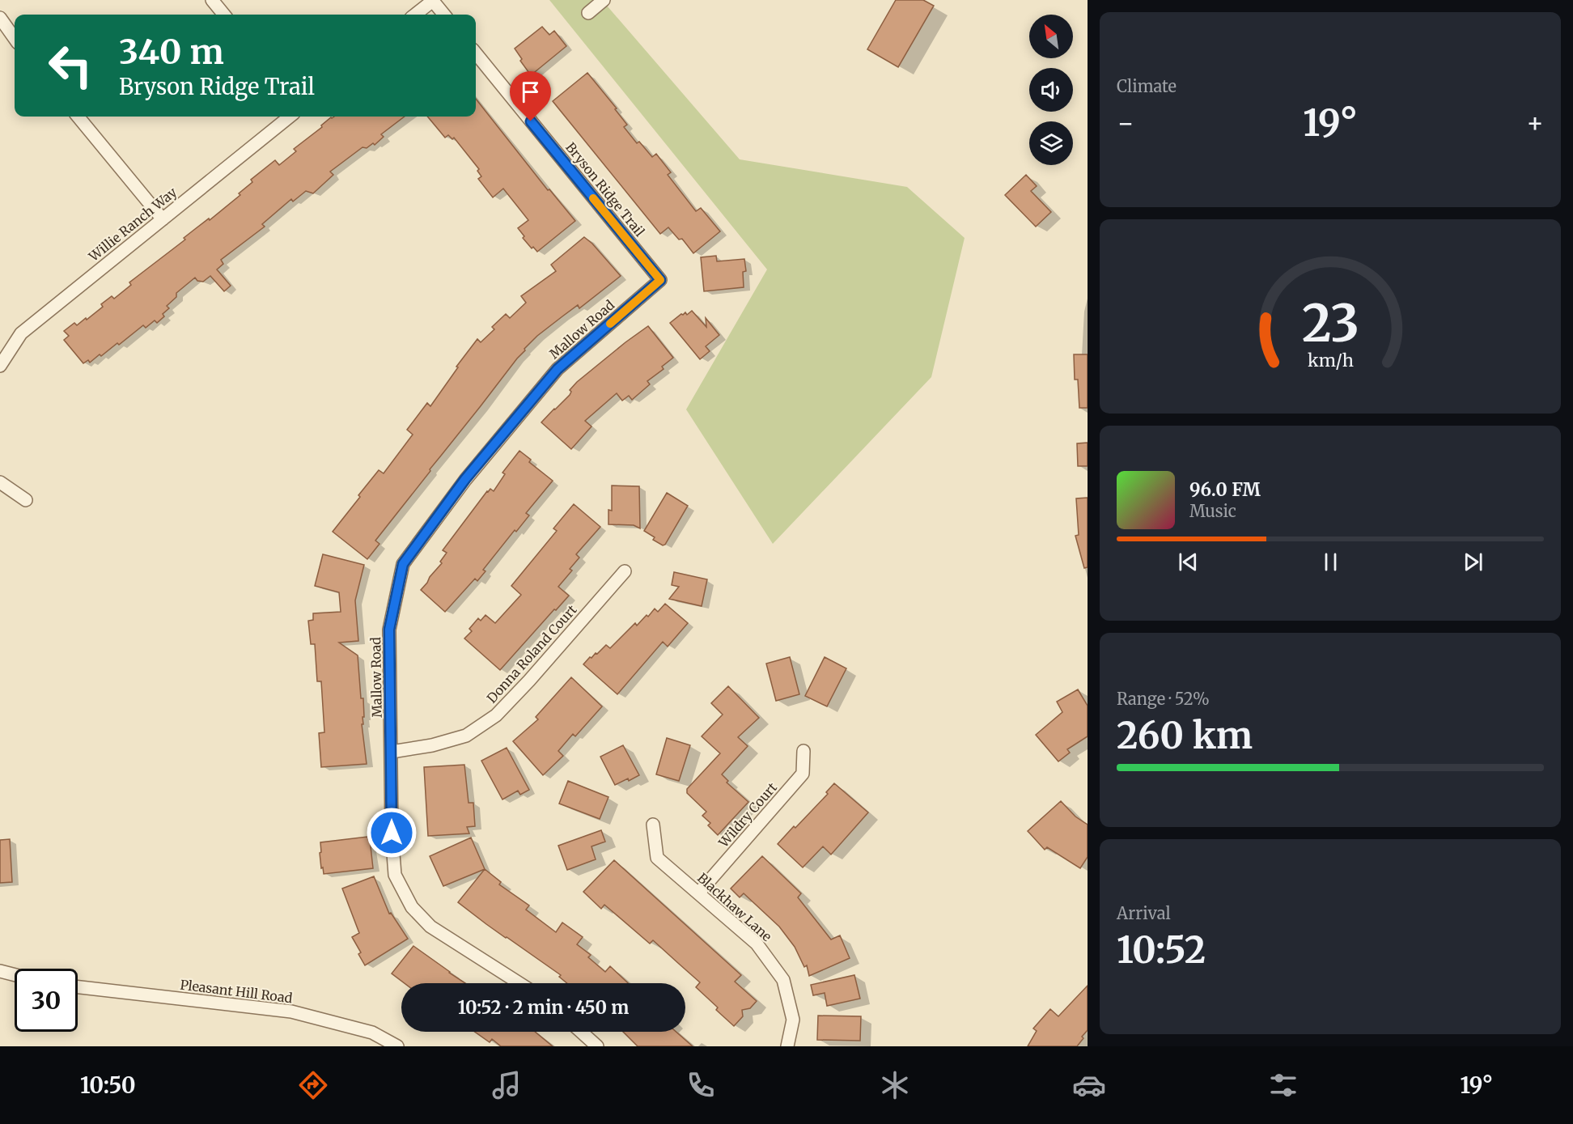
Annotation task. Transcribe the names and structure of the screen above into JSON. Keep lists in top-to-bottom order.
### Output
{
  "streets": {
    "street": [
      "Bryson Ridge Trail",
      "Willie Ranch Way",
      "Mallow Road",
      "Donna Roland Court",
      "Wildry Court",
      "Blackhaw Lane",
      "Pleasant Hill Road"
    ]
  },
  "crossings": [
    ["Bryson Ridge Trail", "Mallow Road"],
    ["Mallow Road", "Donna Roland Court"],
    ["Wildry Court", "Blackhaw Lane"]
  ],
  "north": "top left",
  "page": {
    "tile": [
      "Climate",
      ["Range · 52%", "260 km"],
      ["Arrival", "10:52"]
    ],
    "turn": ["340 m", "Bryson Ridge Trail"],
    "heat": ["−", "19°", "+"],
    "song": ["96.0 FM", "Music"],
    "limit": "30",
    "trip": "10:52 · 2 min · 450 m",
    "tabs": ["10:50", "19°"],
    "gauge": ["23", "km/h"]
  }
}
